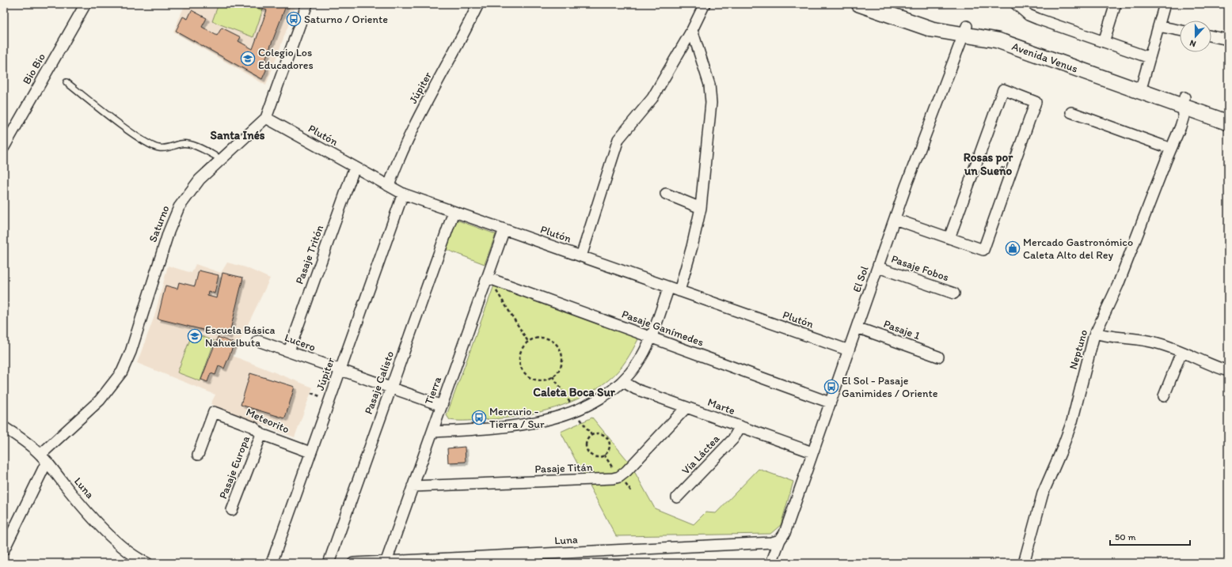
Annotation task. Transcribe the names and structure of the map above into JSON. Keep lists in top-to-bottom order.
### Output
{
  "streets": {
    "street": [
      "Avenida Venus",
      "Bio Bio",
      "Júpiter",
      "Plutón",
      "Saturno",
      "Pasaje Tritón",
      "Pasaje Fobos",
      "El Sol",
      "Pasaje Ganímedes",
      "Pasaje 1",
      "Lucero",
      "Neptuno",
      "Pasaje Calisto",
      "Tierra",
      "Marte",
      "Meteorito",
      "Vía Láctea",
      "Pasaje Europa",
      "Pasaje Titán",
      "Luna"
    ]
  },
  "crossings": [
    ["Avenida Venus", "El Sol"],
    ["Avenida Venus", "Neptuno"],
    ["Júpiter", "Plutón"],
    ["Júpiter", "Lucero"],
    ["Júpiter", "Meteorito"],
    ["Plutón", "Saturno"],
    ["Plutón", "Pasaje Tritón"],
    ["Plutón", "El Sol"],
    ["Plutón", "Pasaje Calisto"],
    ["Plutón", "Tierra"],
    ["Saturno", "Luna"],
    ["Pasaje Tritón", "Lucero"],
    ["Pasaje Fobos", "El Sol"],
    ["El Sol", "Pasaje Ganímedes"],
    ["El Sol", "Pasaje 1"],
    ["El Sol", "Marte"],
    ["El Sol", "Luna"],
    ["Pasaje Ganímedes", "Tierra"],
    ["Lucero", "Pasaje Calisto"],
    ["Lucero", "Tierra"],
    ["Tierra", "Pasaje Titán"],
    ["Tierra", "Luna"],
    ["Marte", "Vía Láctea"],
    ["Marte", "Pasaje Titán"],
    ["Meteorito", "Pasaje Europa"]
  ],
  "districts": ["Santa Inés", "Rosas por un Sueño", "Caleta Boca Sur"],
  "places": {
    "bus stop": ["Saturno / Oriente", "El Sol - Pasaje Ganimides / Oriente", "Mercurio - Tierra / Sur"],
    "school or university": ["Colegio Los Educadores", "Escuela Básica Nahuelbuta"],
    "shop": ["Mercado Gastronómico Caleta Alto del Rey"]
  },
  "scale_bar": "50 m",
  "north": "bottom"
}
